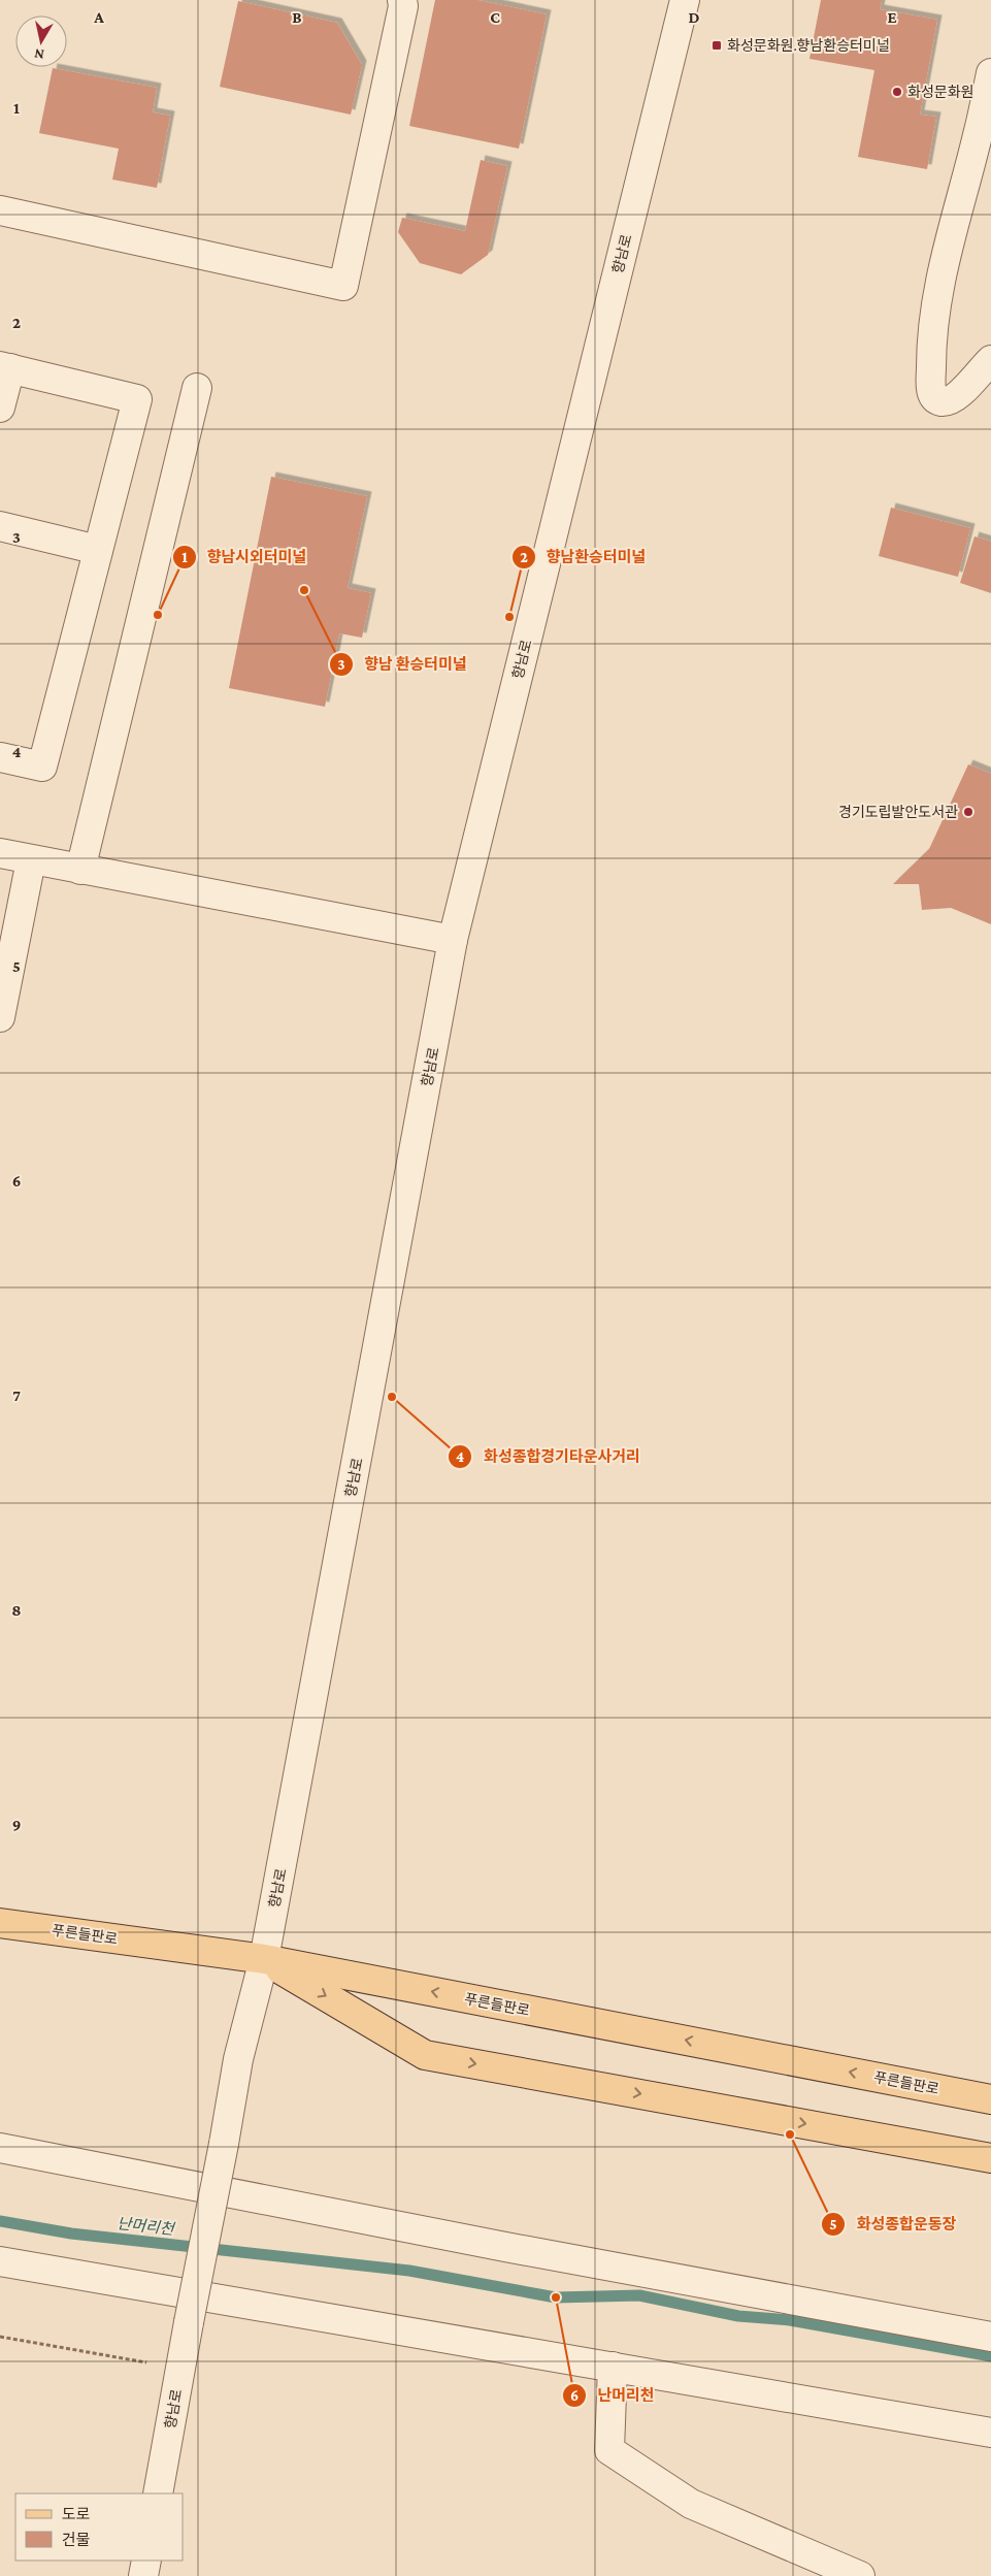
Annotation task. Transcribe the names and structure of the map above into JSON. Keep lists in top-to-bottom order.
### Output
{
  "streets": {
    "main road": ["푸른들판로"],
    "street": ["향남로"]
  },
  "crossings": [
    ["향남로", "푸른들판로"]
  ],
  "water": ["난머리천"],
  "places": {
    "transit": ["화성문화원.향남환승터미널"],
    "other": [
      "화성문화원",
      "향남 환승터미널",
      "향남시외터미널",
      "향남환승터미널",
      "경기도립발안도서관",
      "화성종합경기타운사거리",
      "화성종합운동장",
      "난머리천"
    ]
  },
  "legend": ["도로", "건물"],
  "north": "bottom",
  "grid": {
    "columns": [
      "A",
      "B",
      "C",
      "D",
      "E"
    ],
    "rows": [
      "1",
      "2",
      "3",
      "4",
      "5",
      "6",
      "7",
      "8",
      "9"
    ]
  }
}
